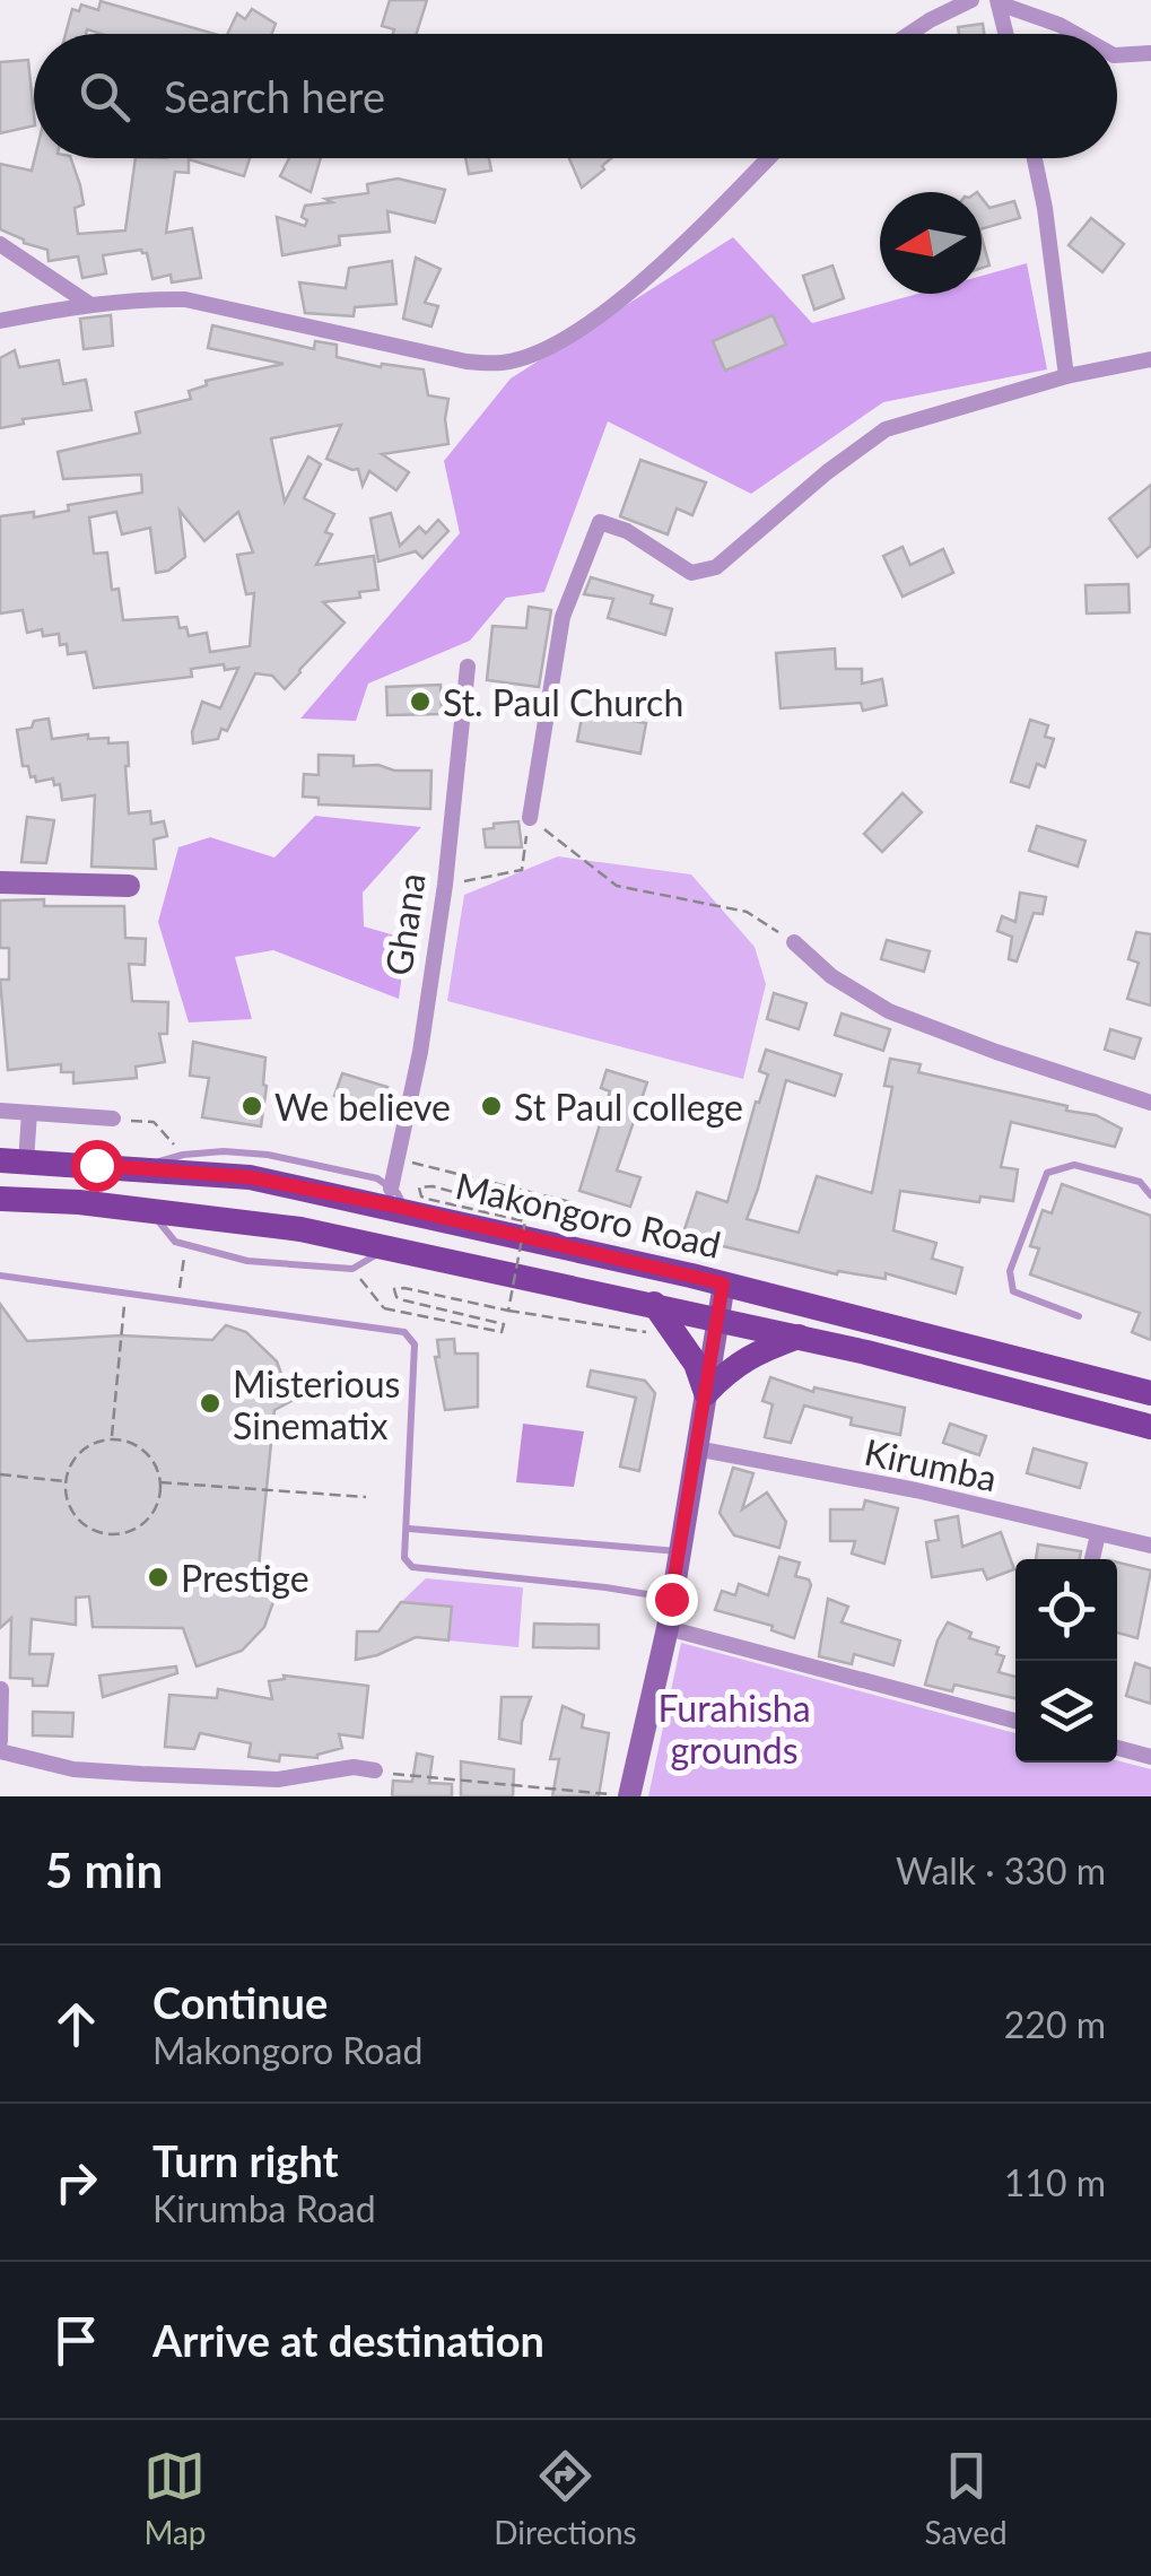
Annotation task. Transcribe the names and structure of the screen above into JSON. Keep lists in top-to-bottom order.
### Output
{
  "streets": {
    "main road": ["Makongoro Road"],
    "street": ["Ghana", "Kirumba"]
  },
  "crossings": [
    ["Ghana", "Makongoro Road"]
  ],
  "parks": ["Furahisha grounds"],
  "places": [
    "St. Paul Church",
    "We believe",
    "St Paul college",
    "Misterious Sinematix",
    "Prestige"
  ],
  "north": "left",
  "page": {
    "search": "Search here",
    "heading": ["5 min", "Walk · 330 m"],
    "list": [
      ["Continue", "Makongoro Road", "220 m"],
      ["Turn right", "Kirumba Road", "110 m"],
      "Arrive at destination"
    ],
    "nav": ["Map", "Directions", "Saved"]
  }
}
